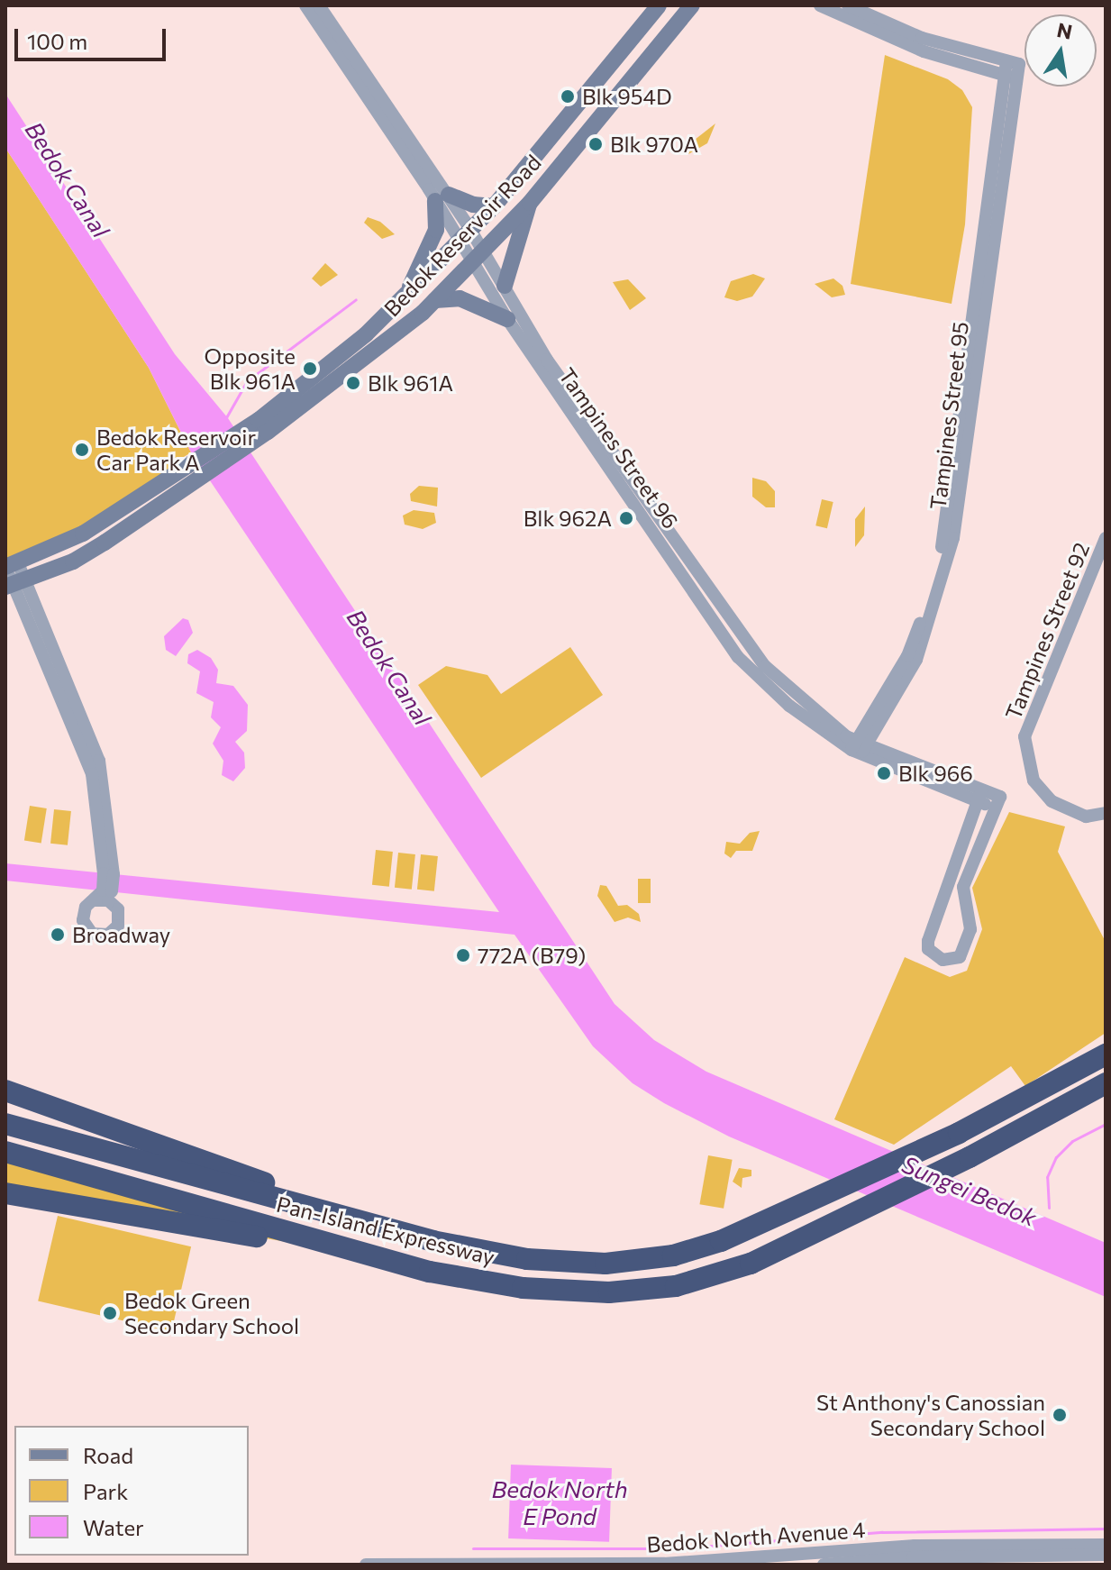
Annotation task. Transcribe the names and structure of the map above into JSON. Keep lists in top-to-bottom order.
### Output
{
  "streets": {
    "highway": ["Pan-Island Expressway"],
    "main road": ["Bedok Reservoir Road"],
    "street": [
      "Tampines Street 95",
      "Tampines Street 96",
      "Tampines Street 92",
      "Bedok North Avenue 4"
    ]
  },
  "crossings": [
    ["Bedok Reservoir Road", "Tampines Street 96"],
    ["Tampines Street 95", "Tampines Street 96"]
  ],
  "water": ["Bedok Canal", "Sungei Bedok", "Bedok North E Pond"],
  "places": [
    "Blk 954D",
    "Blk 970A",
    "Opposite Blk 961A",
    "Blk 961A",
    "Bedok Reservoir Car Park A",
    "Blk 962A",
    "Blk 966",
    "Broadway",
    "772A (B79)",
    "Bedok Green Secondary School",
    "St Anthony's Canossian Secondary School"
  ],
  "legend": ["Road", "Park", "Water"],
  "scale_bar": "100 m",
  "north": "top"
}
